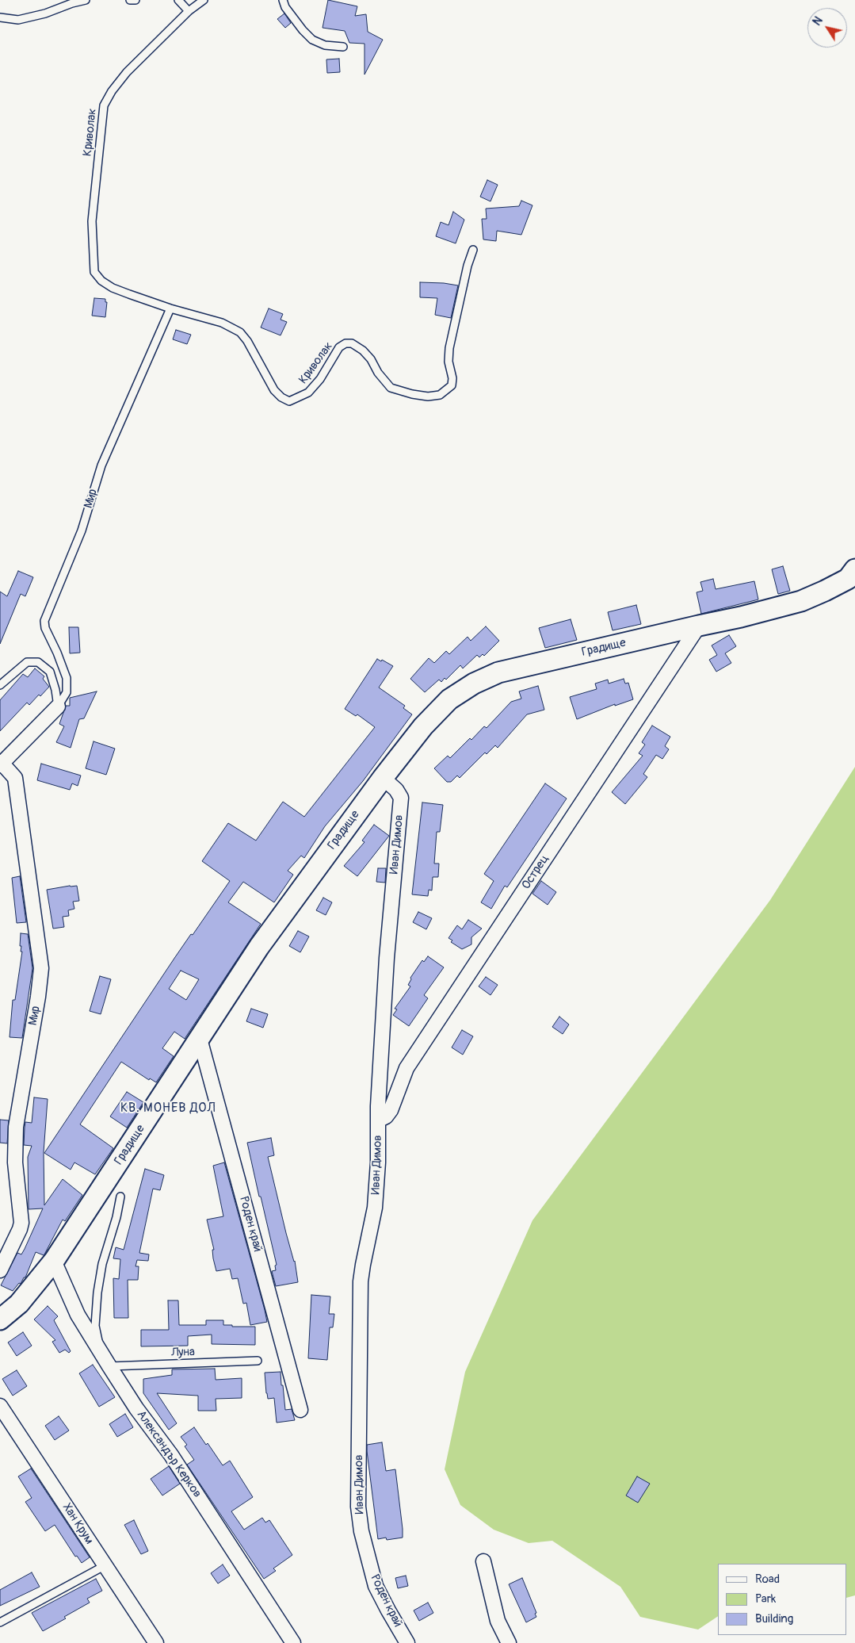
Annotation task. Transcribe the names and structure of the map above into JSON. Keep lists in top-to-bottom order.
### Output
{
  "streets": {
    "street": [
      "Мир",
      "Градище",
      "Иван Димов",
      "Острец",
      "Роден край",
      "Александър Керков",
      "Хан Крум"
    ],
    "lane": ["Криволак", "Луна"]
  },
  "crossings": [
    ["Криволак", "Мир"],
    ["Градище", "Иван Димов"],
    ["Градище", "Острец"],
    ["Градище", "Роден край"],
    ["Градище", "Александър Керков"],
    ["Иван Димов", "Острец"],
    ["Иван Димов", "Роден край"],
    ["Луна", "Александър Керков"]
  ],
  "districts": ["КВ. МОНЕВ ДОЛ"],
  "legend": ["Road", "Park", "Building"],
  "north": "top left"
}
